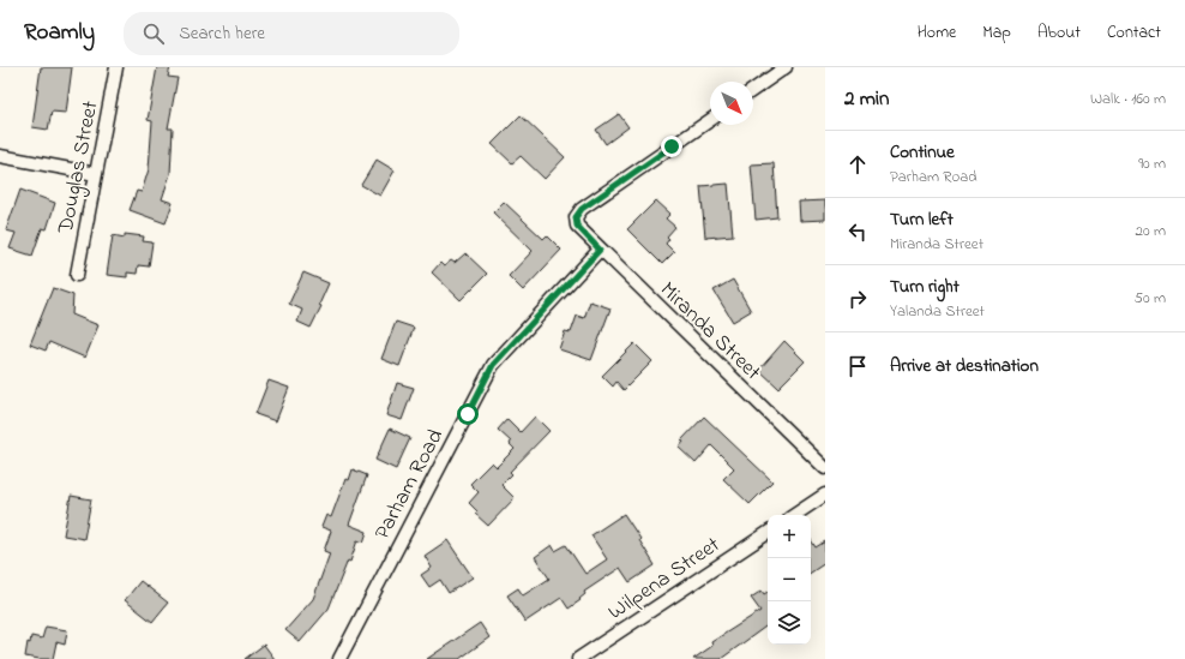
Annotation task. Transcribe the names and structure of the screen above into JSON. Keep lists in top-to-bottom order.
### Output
{
  "streets": {
    "street": [
      "Douglas Street",
      "Miranda Street",
      "Parham Road",
      "Wilpena Street"
    ]
  },
  "crossings": [
    ["Miranda Street", "Parham Road"]
  ],
  "north": "bottom right",
  "page": {
    "header": "Roamly",
    "search": "Search here",
    "nav": [
      "Home",
      "Map",
      "About",
      "Contact"
    ],
    "heading": ["2 min", "Walk · 160 m"],
    "list": [
      ["Continue", "Parham Road", "90 m"],
      ["Turn left", "Miranda Street", "20 m"],
      ["Turn right", "Yalanda Street", "50 m"],
      "Arrive at destination"
    ],
    "map_buttons": ["+", "−"]
  }
}
